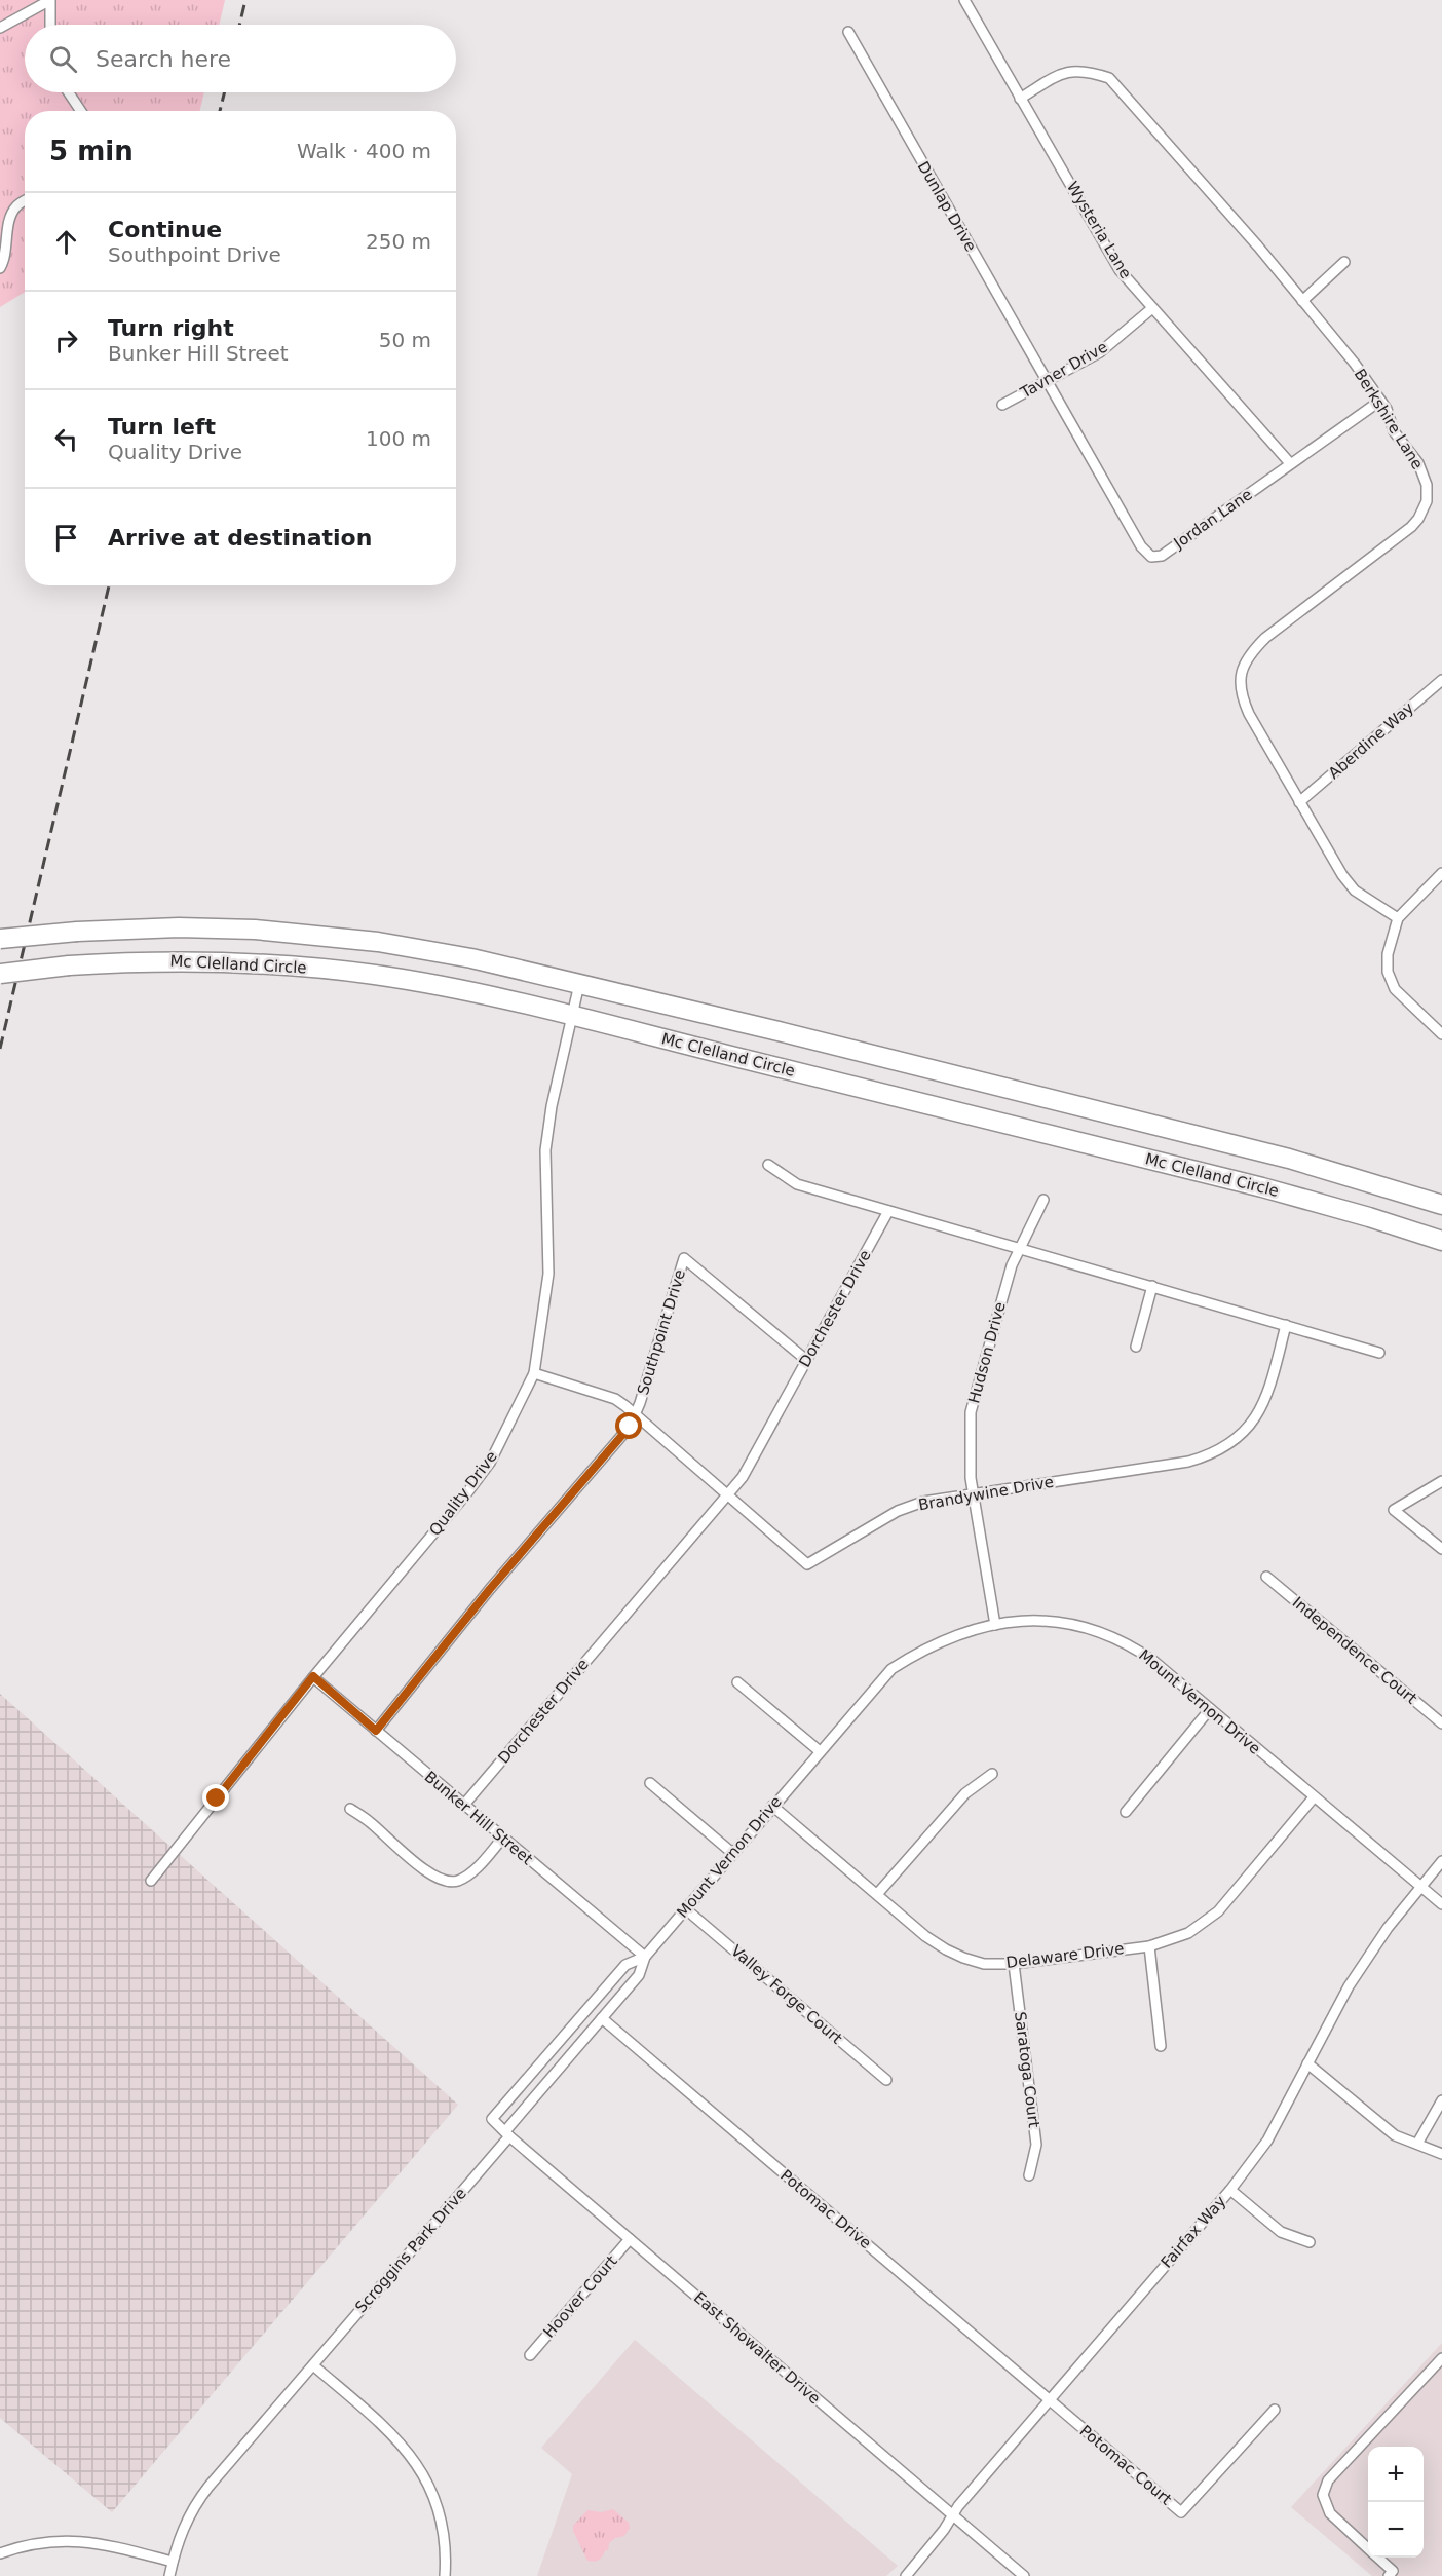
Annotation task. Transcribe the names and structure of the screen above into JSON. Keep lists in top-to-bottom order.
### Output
{
  "streets": {
    "highway": ["Mc Clelland Circle"],
    "street": [
      "Dunlap Drive",
      "Wysteria Lane",
      "Tavner Drive",
      "Berkshire Lane",
      "Jordan Lane",
      "Aberdine Way",
      "Dorchester Drive",
      "Southpoint Drive",
      "Hudson Drive",
      "Quality Drive",
      "Brandywine Drive",
      "Independence Court",
      "Mount Vernon Drive",
      "Bunker Hill Street",
      "Delaware Drive",
      "Valley Forge Court",
      "Saratoga Court",
      "Potomac Drive",
      "Fairfax Way",
      "Scroggins Park Drive",
      "Hoover Court",
      "East Showalter Drive",
      "Potomac Court"
    ]
  },
  "crossings": [
    ["Dunlap Drive", "Tavner Drive"],
    ["Dunlap Drive", "Jordan Lane"],
    ["Wysteria Lane", "Tavner Drive"],
    ["Wysteria Lane", "Berkshire Lane"],
    ["Wysteria Lane", "Jordan Lane"],
    ["Tavner Drive", "Jordan Lane"],
    ["Berkshire Lane", "Jordan Lane"],
    ["Berkshire Lane", "Aberdine Way"],
    ["Mc Clelland Circle", "Quality Drive"],
    ["Dorchester Drive", "Southpoint Drive"],
    ["Dorchester Drive", "Brandywine Drive"],
    ["Dorchester Drive", "Bunker Hill Street"],
    ["Southpoint Drive", "Brandywine Drive"],
    ["Southpoint Drive", "Bunker Hill Street"],
    ["Hudson Drive", "Brandywine Drive"],
    ["Hudson Drive", "Mount Vernon Drive"],
    ["Quality Drive", "Brandywine Drive"],
    ["Quality Drive", "Bunker Hill Street"],
    ["Mount Vernon Drive", "Bunker Hill Street"],
    ["Mount Vernon Drive", "Delaware Drive"],
    ["Mount Vernon Drive", "Valley Forge Court"],
    ["Mount Vernon Drive", "Potomac Drive"],
    ["Mount Vernon Drive", "Fairfax Way"],
    ["Mount Vernon Drive", "Scroggins Park Drive"],
    ["Mount Vernon Drive", "East Showalter Drive"],
    ["Delaware Drive", "Saratoga Court"],
    ["Potomac Drive", "Fairfax Way"],
    ["Potomac Drive", "Potomac Court"],
    ["Fairfax Way", "East Showalter Drive"],
    ["Fairfax Way", "Potomac Court"],
    ["Scroggins Park Drive", "East Showalter Drive"],
    ["Hoover Court", "East Showalter Drive"]
  ],
  "page": {
    "search": "Search here",
    "heading": ["5 min", "Walk · 400 m"],
    "list": [
      ["Continue", "Southpoint Drive", "250 m"],
      ["Turn right", "Bunker Hill Street", "50 m"],
      ["Turn left", "Quality Drive", "100 m"],
      "Arrive at destination"
    ],
    "map_buttons": ["+", "−"]
  }
}
